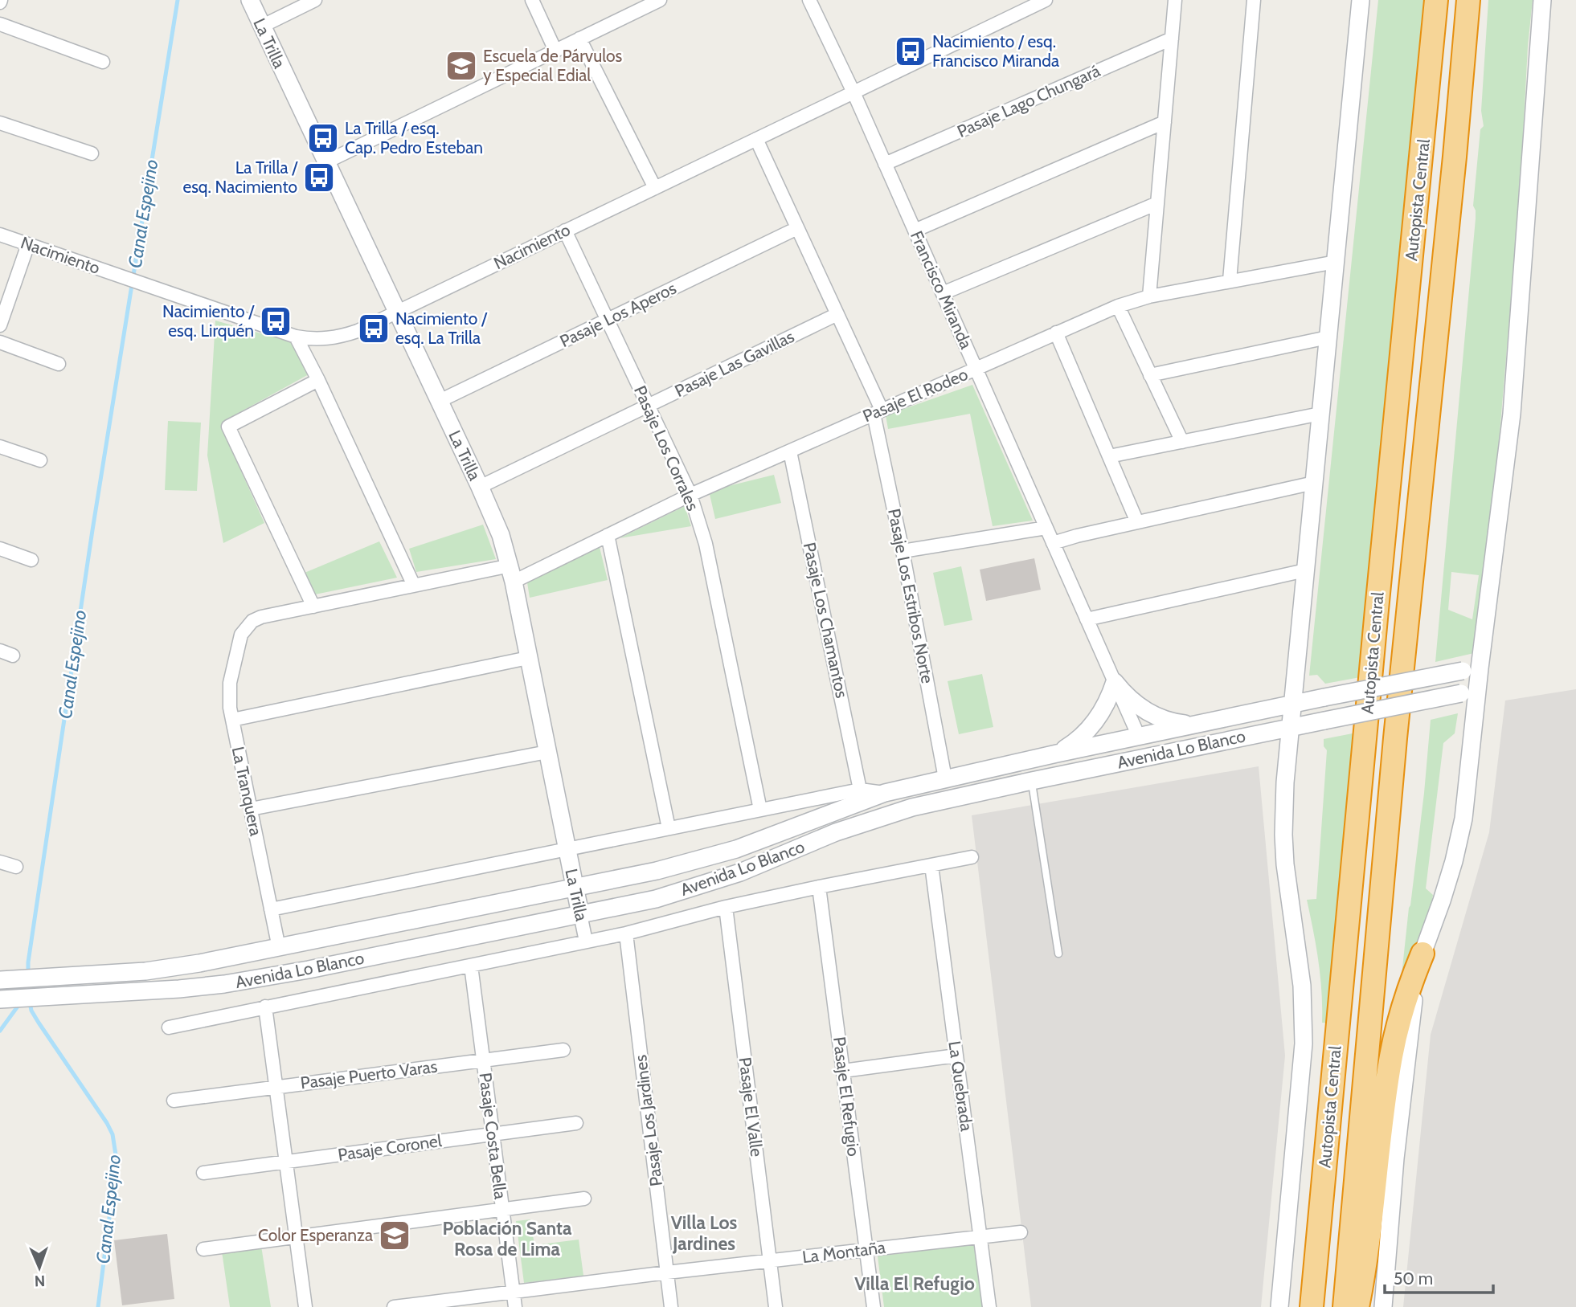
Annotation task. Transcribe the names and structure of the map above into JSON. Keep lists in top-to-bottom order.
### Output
{
  "streets": {
    "highway": ["Autopista Central"],
    "main road": ["La Trilla", "Avenida Lo Blanco"],
    "street": [
      "Pasaje Lago Chungará",
      "Nacimiento",
      "Francisco Miranda",
      "Pasaje Los Aperos",
      "Pasaje Las Gavillas",
      "Pasaje El Rodeo",
      "Pasaje Los Corrales",
      "Pasaje Los Estribos Norte",
      "Pasaje Los Chamantos",
      "La Tranquera",
      "Pasaje Puerto Varas",
      "La Quebrada",
      "Pasaje El Refugio",
      "Pasaje El Valle",
      "Pasaje Los Jardines",
      "Pasaje Costa Bella",
      "Pasaje Coronel",
      "La Montaña"
    ]
  },
  "crossings": [
    ["La Trilla", "Nacimiento"],
    ["La Trilla", "Pasaje Los Aperos"],
    ["La Trilla", "Pasaje Las Gavillas"],
    ["La Trilla", "Pasaje El Rodeo"],
    ["La Trilla", "Avenida Lo Blanco"],
    ["Pasaje Lago Chungará", "Francisco Miranda"],
    ["Nacimiento", "Francisco Miranda"],
    ["Nacimiento", "Pasaje Los Corrales"],
    ["Nacimiento", "Pasaje Los Estribos Norte"],
    ["Francisco Miranda", "Pasaje El Rodeo"],
    ["Francisco Miranda", "Avenida Lo Blanco"],
    ["Pasaje Los Aperos", "Pasaje Los Corrales"],
    ["Pasaje Los Aperos", "Pasaje Los Estribos Norte"],
    ["Pasaje Las Gavillas", "Pasaje Los Corrales"],
    ["Pasaje Las Gavillas", "Pasaje Los Estribos Norte"],
    ["Pasaje El Rodeo", "Pasaje Los Corrales"],
    ["Pasaje El Rodeo", "Pasaje Los Estribos Norte"],
    ["Pasaje El Rodeo", "Pasaje Los Chamantos"],
    ["Pasaje El Rodeo", "La Tranquera"],
    ["Pasaje Los Corrales", "Avenida Lo Blanco"],
    ["Pasaje Los Estribos Norte", "Avenida Lo Blanco"],
    ["Pasaje Los Chamantos", "Avenida Lo Blanco"],
    ["Avenida Lo Blanco", "La Tranquera"],
    ["Avenida Lo Blanco", "La Quebrada"],
    ["Avenida Lo Blanco", "Pasaje El Refugio"],
    ["Avenida Lo Blanco", "Pasaje El Valle"],
    ["Avenida Lo Blanco", "Pasaje Los Jardines"],
    ["Avenida Lo Blanco", "Pasaje Costa Bella"],
    ["Pasaje Puerto Varas", "Pasaje Costa Bella"],
    ["La Quebrada", "La Montaña"],
    ["Pasaje El Refugio", "La Montaña"],
    ["Pasaje El Valle", "La Montaña"],
    ["Pasaje Los Jardines", "La Montaña"],
    ["Pasaje Costa Bella", "Pasaje Coronel"],
    ["Pasaje Costa Bella", "La Montaña"]
  ],
  "districts": ["Villa Los Jardines", "Población Santa Rosa de Lima", "Villa El Refugio"],
  "water": ["Canal Espejino"],
  "places": {
    "bus stop": [
      "Nacimiento / esq. Francisco Miranda",
      "La Trilla / esq. Cap. Pedro Esteban",
      "La Trilla / esq. Nacimiento",
      "Nacimiento / esq. Lirquén",
      "Nacimiento / esq. La Trilla"
    ],
    "school or university": ["Escuela de Párvulos y Especial Edial", "Color Esperanza"]
  },
  "scale_bar": "50 m",
  "north": "bottom"
}
